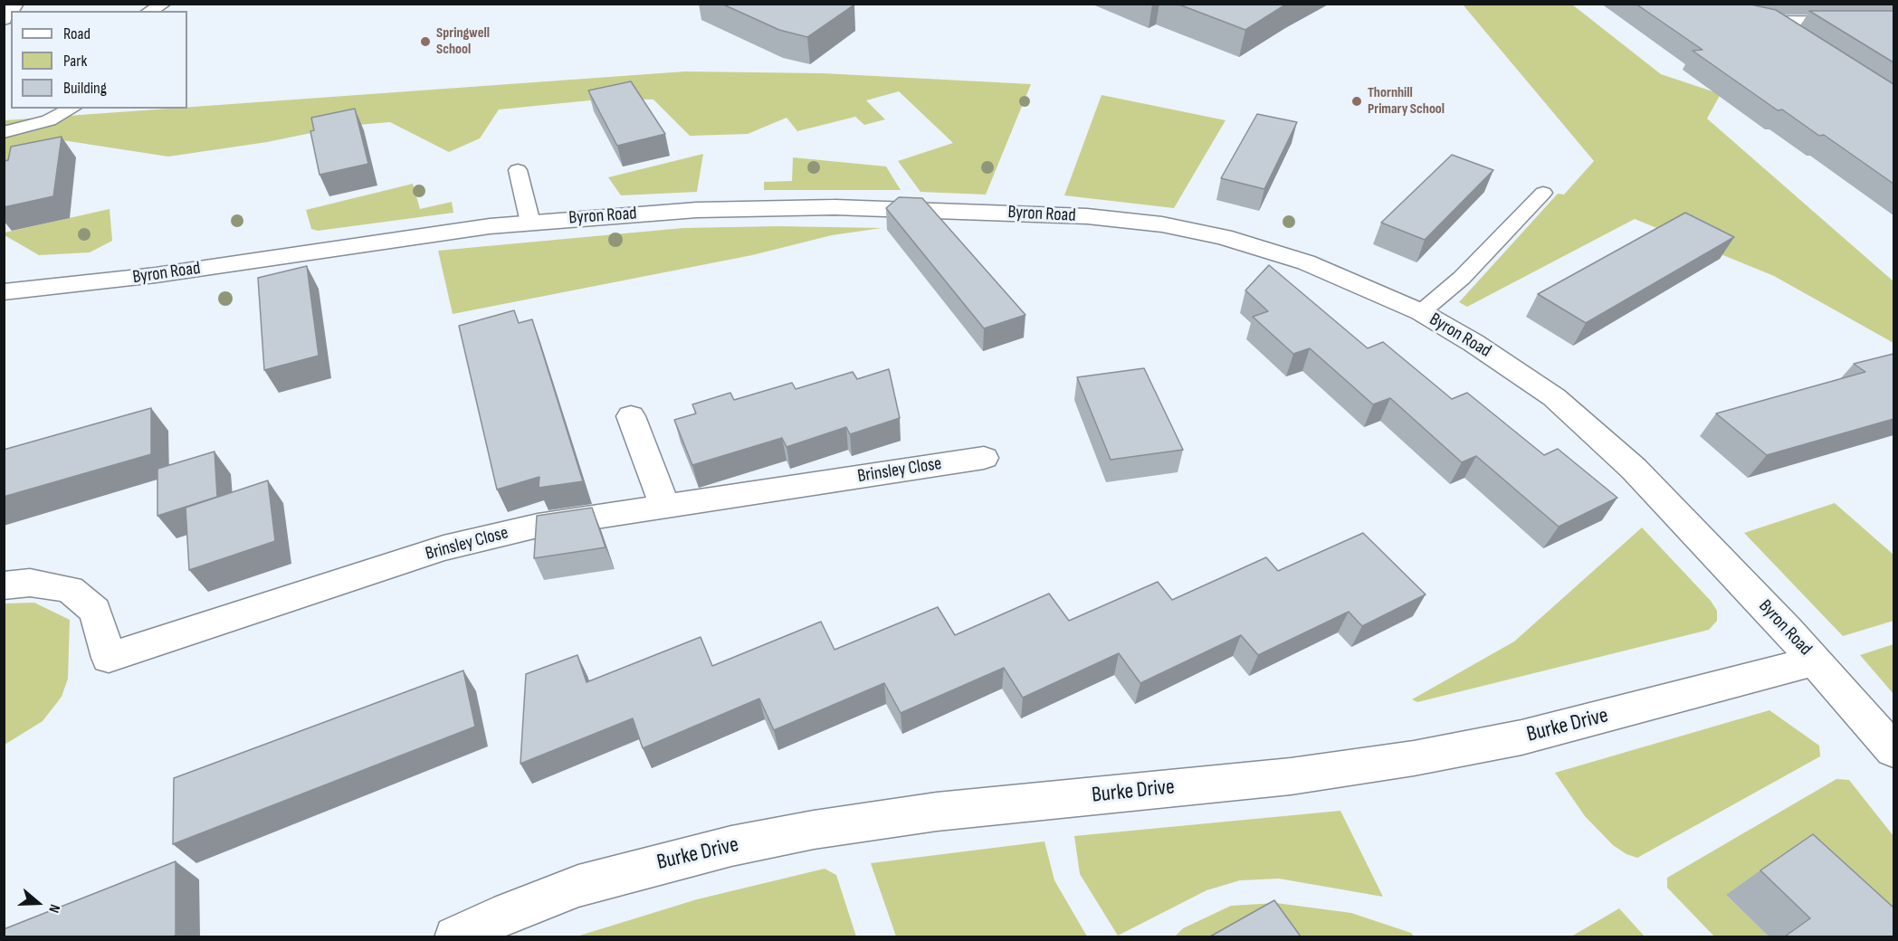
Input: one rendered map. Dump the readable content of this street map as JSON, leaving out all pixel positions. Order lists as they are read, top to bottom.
{
  "streets": {
    "street": ["Byron Road", "Brinsley Close", "Burke Drive"]
  },
  "crossings": [
    ["Byron Road", "Burke Drive"]
  ],
  "places": ["Springwell School", "Thornhill Primary School"],
  "legend": ["Road", "Park", "Building"],
  "north": "right"
}
